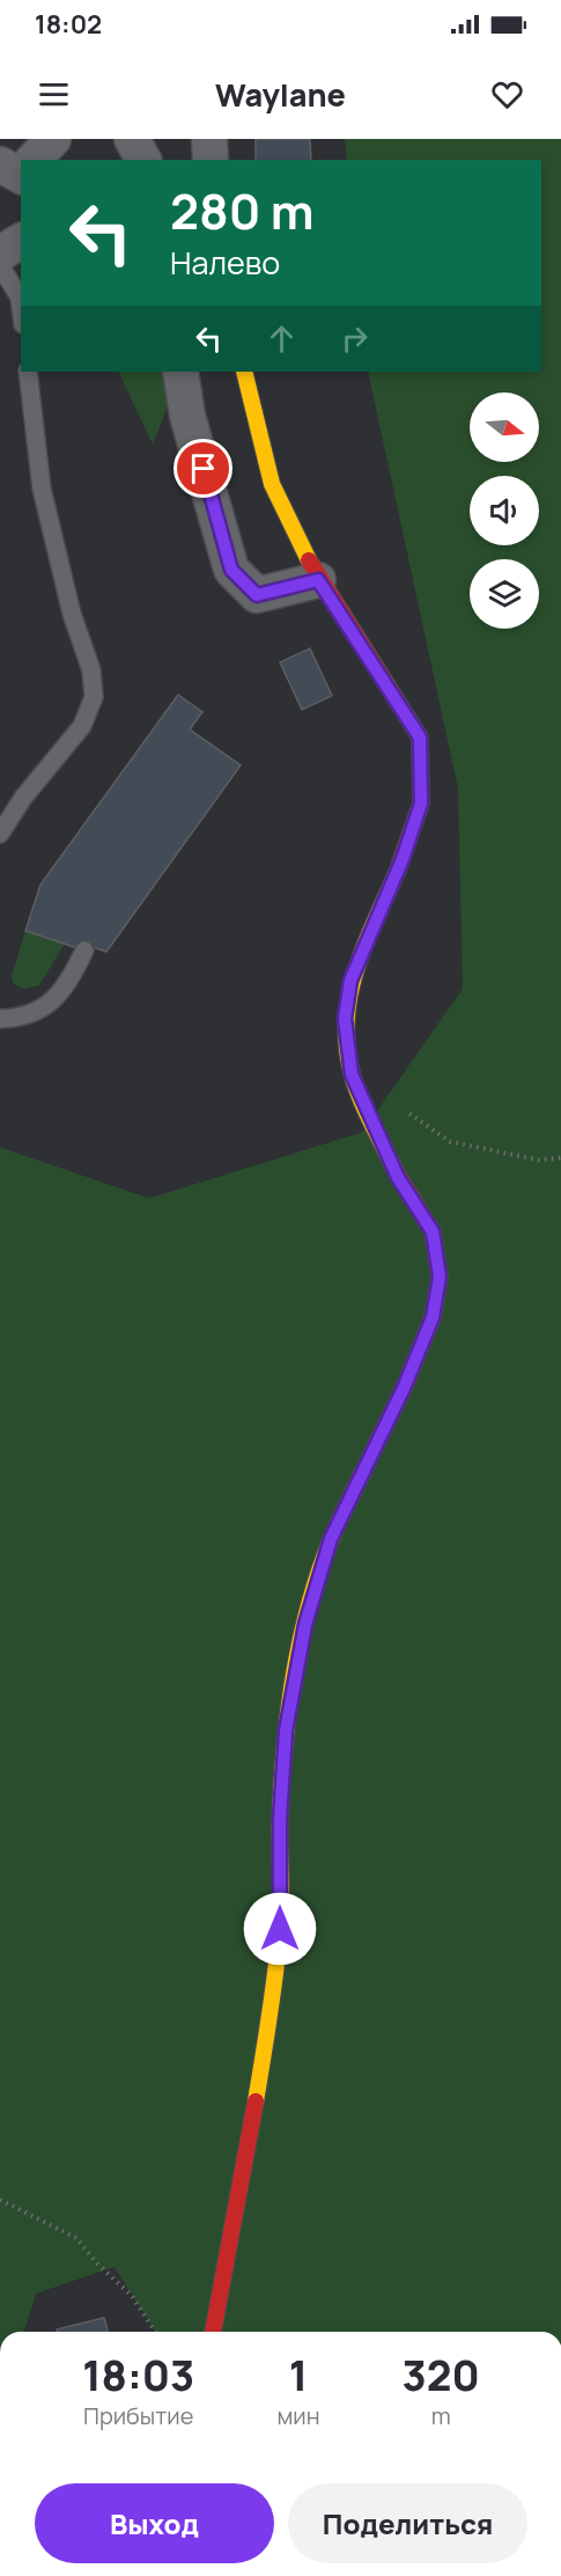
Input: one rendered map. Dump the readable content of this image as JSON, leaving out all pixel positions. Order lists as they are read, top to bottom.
{
  "north": "right",
  "page": {
    "status": "18:02",
    "header": "Waylane",
    "turn": ["280 m", "Налево"],
    "eta": [
      "18:03",
      "Прибытие",
      "1",
      "мин",
      "320",
      "m"
    ],
    "buttons": ["Выход", "Поделиться"]
  }
}
